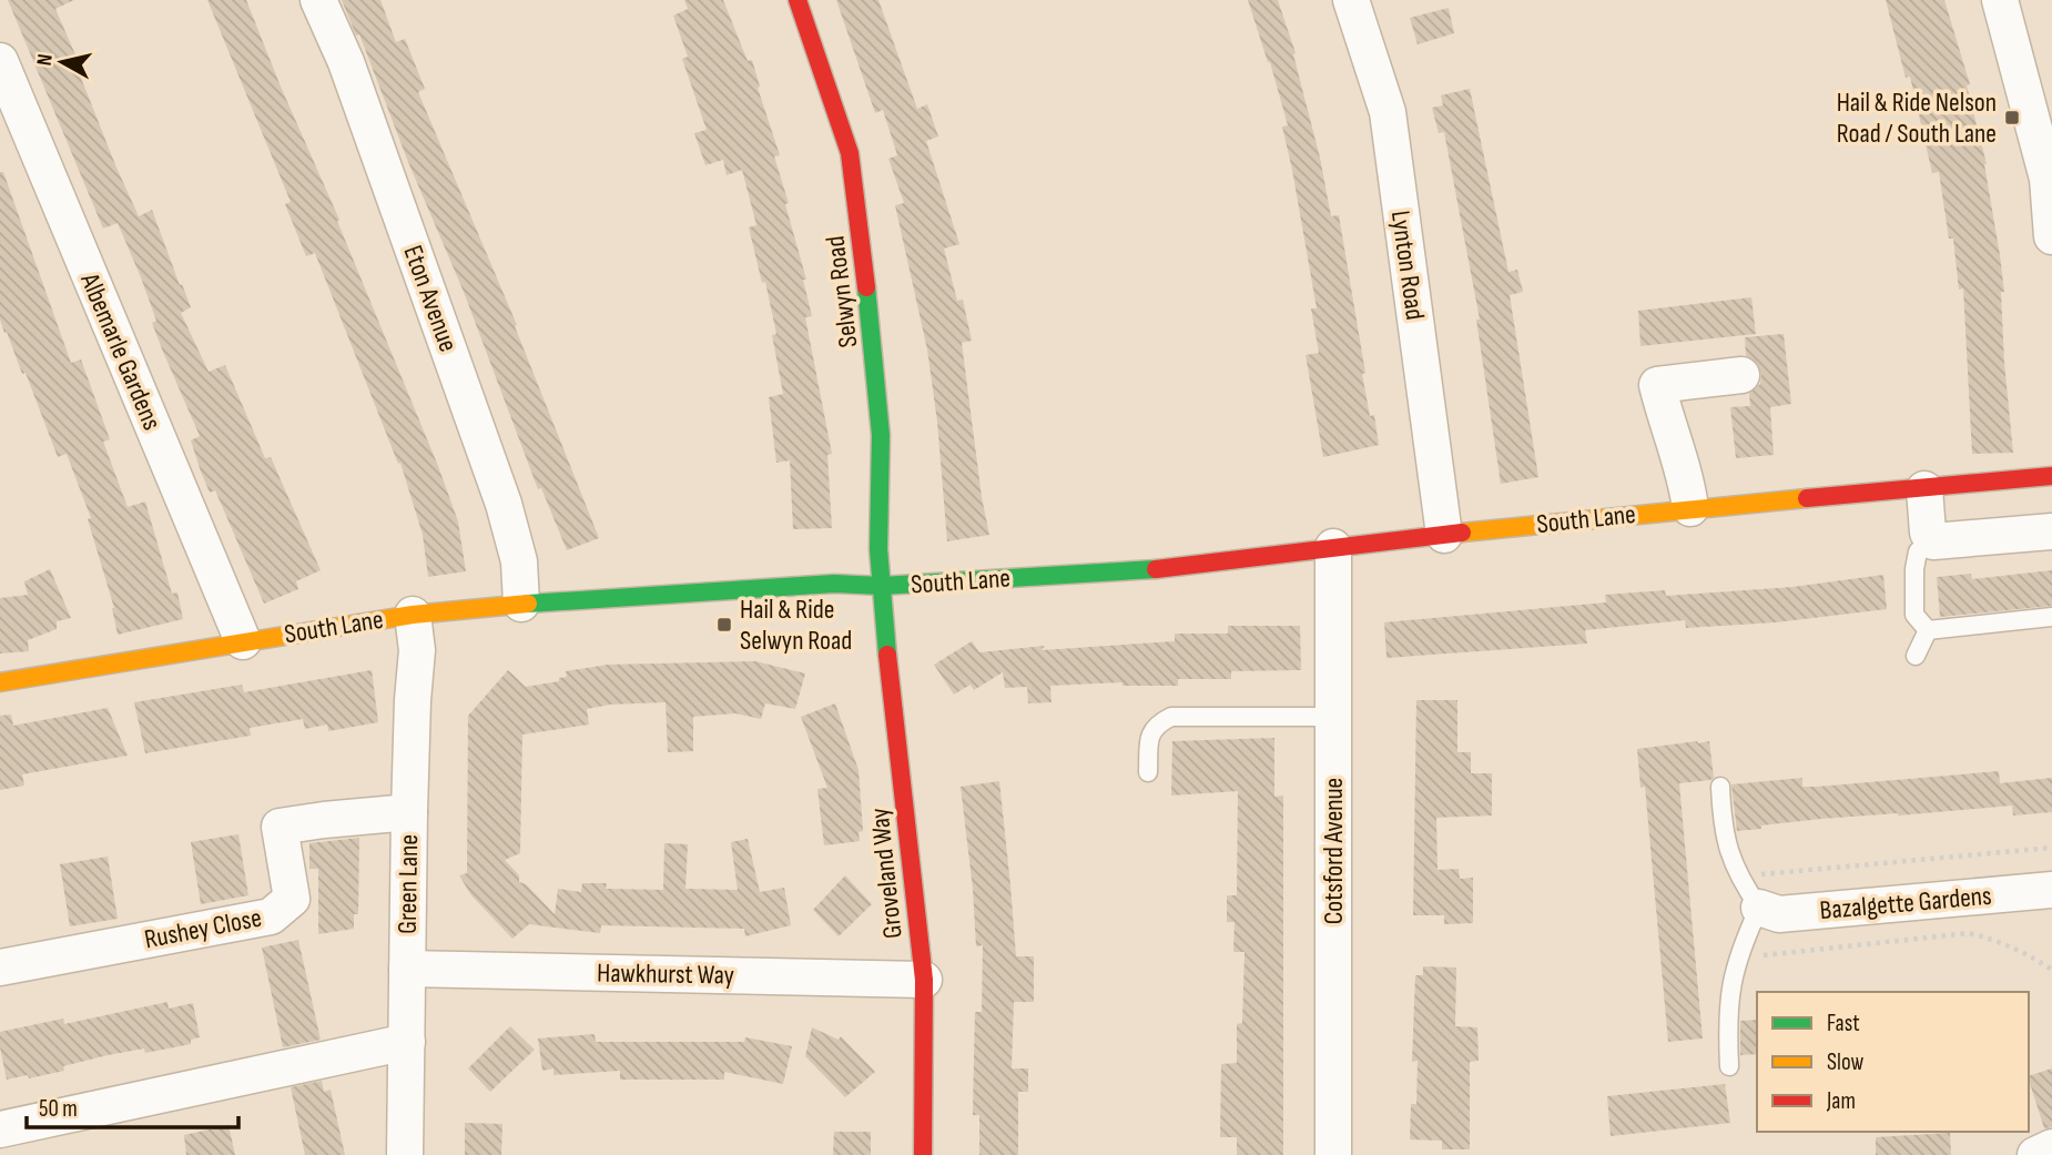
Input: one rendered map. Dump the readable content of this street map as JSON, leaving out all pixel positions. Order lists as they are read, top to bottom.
{
  "streets": {
    "street": [
      "Lynton Road",
      "Selwyn Road",
      "Eton Avenue",
      "Albemarle Gardens",
      "South Lane",
      "Cotsford Avenue",
      "Groveland Way",
      "Green Lane",
      "Bazalgette Gardens",
      "Rushey Close",
      "Hawkhurst Way"
    ]
  },
  "crossings": [
    ["Lynton Road", "South Lane"],
    ["Selwyn Road", "South Lane"],
    ["Selwyn Road", "Groveland Way"],
    ["Eton Avenue", "South Lane"],
    ["Albemarle Gardens", "South Lane"],
    ["South Lane", "Cotsford Avenue"],
    ["South Lane", "Groveland Way"],
    ["South Lane", "Green Lane"],
    ["Groveland Way", "Hawkhurst Way"],
    ["Green Lane", "Rushey Close"],
    ["Green Lane", "Hawkhurst Way"]
  ],
  "places": {
    "transit": ["Hail & Ride Nelson Road / South Lane", "Hail & Ride Selwyn Road"]
  },
  "legend": ["Fast", "Slow", "Jam"],
  "scale_bar": "50 m",
  "north": "left"
}
